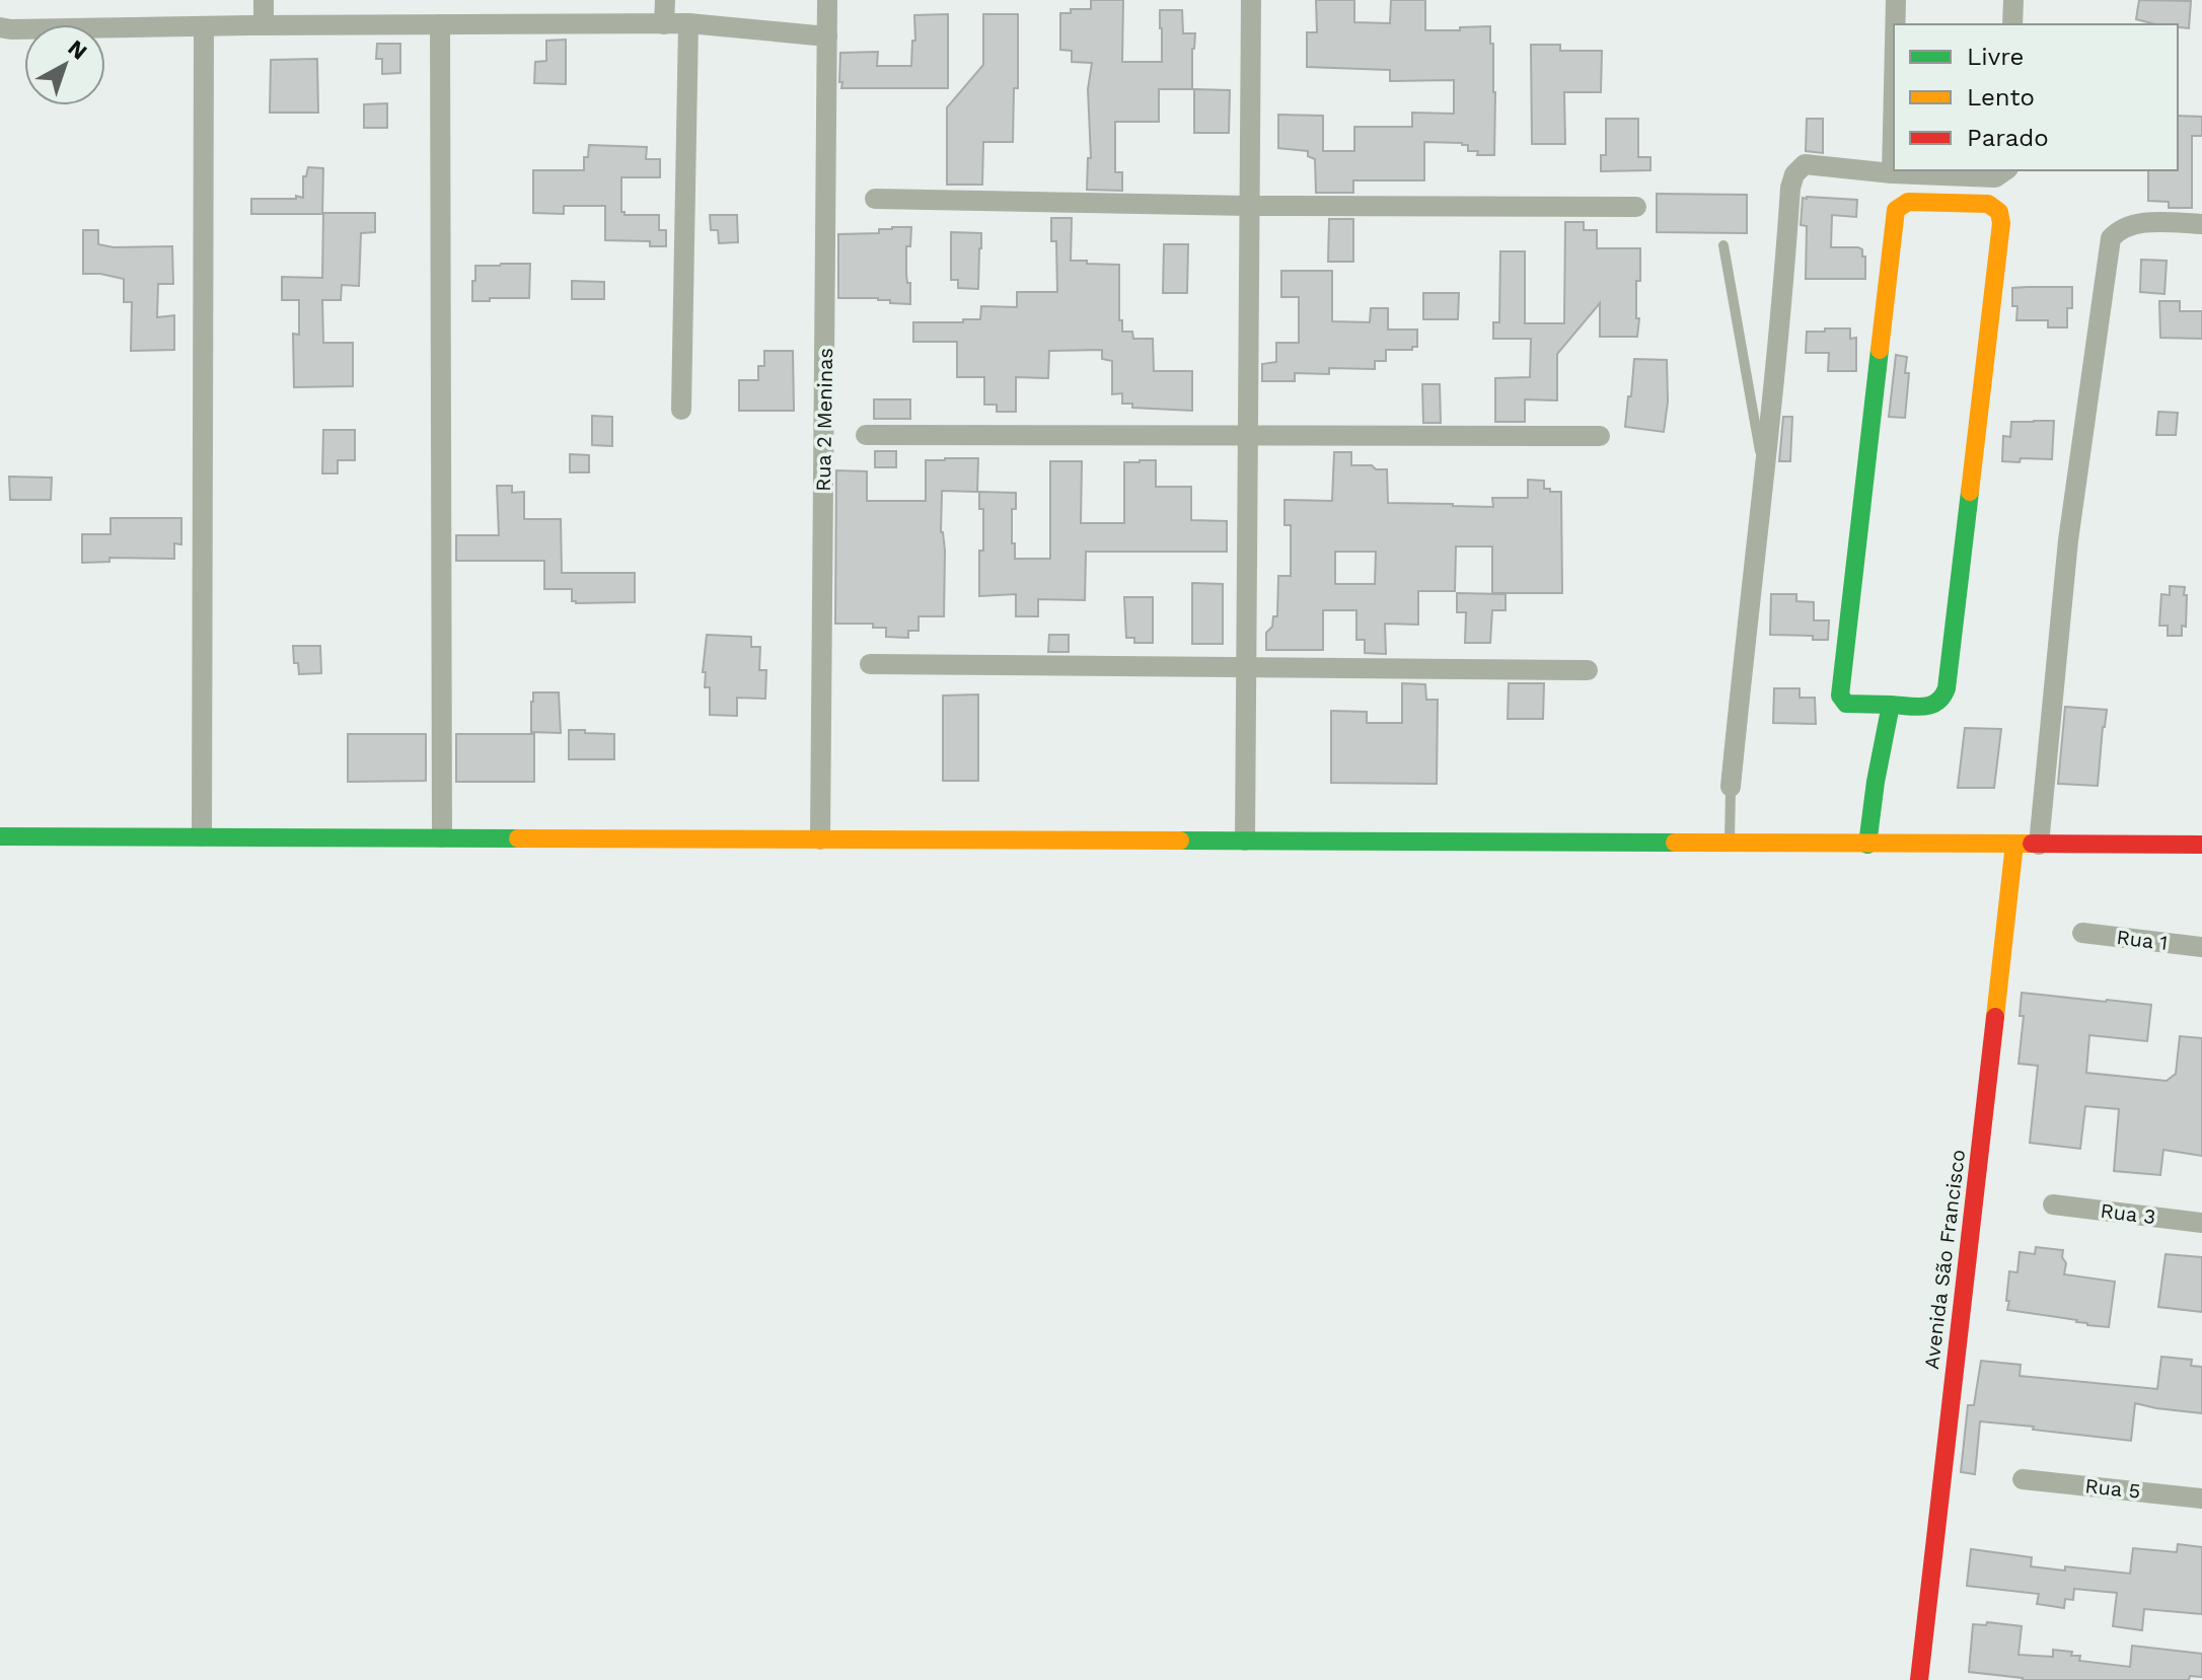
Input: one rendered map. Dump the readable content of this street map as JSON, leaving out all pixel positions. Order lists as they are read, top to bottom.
{
  "streets": {
    "main road": ["Avenida São Francisco"],
    "street": [
      "Rua 2 Meninas",
      "Rua 1",
      "Rua 3",
      "Rua 5"
    ]
  },
  "legend": ["Livre", "Lento", "Parado"],
  "north": "top right"
}
